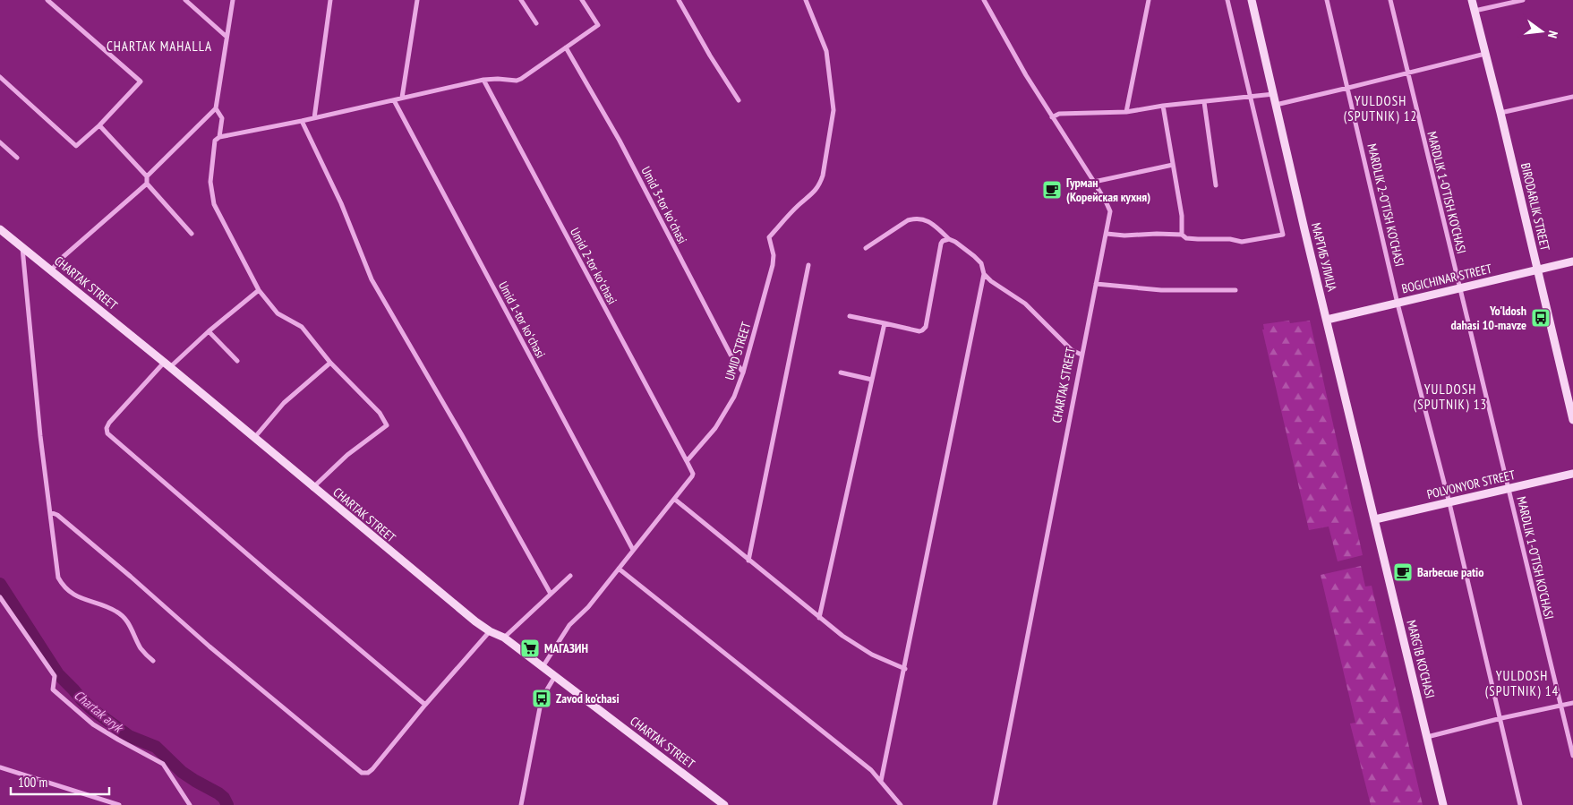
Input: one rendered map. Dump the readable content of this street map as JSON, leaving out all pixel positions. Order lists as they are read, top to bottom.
{
  "streets": {
    "street": [
      "MARDLIK 1-O'TISH KO'CHASI",
      "Umid 3-tor koʻchasi",
      "MARDLIK 2-O'TISH KO'CHASI",
      "BIRODARLIK STREET",
      "МАРГИБ УЛИЦА",
      "Umid 2-tor koʻchasi",
      "BOGICHINAR STREET",
      "CHARTAK STREET",
      "Umid 1-tor koʻchasi",
      "UMID STREET",
      "POLVONYOR STREET",
      "MARG‘IB KO‘CHASI"
    ]
  },
  "crossings": [
    ["MARDLIK 1-O'TISH KO'CHASI", "BOGICHINAR STREET"],
    ["MARDLIK 1-O'TISH KO'CHASI", "POLVONYOR STREET"],
    ["Umid 3-tor koʻchasi", "UMID STREET"],
    ["MARDLIK 2-O'TISH KO'CHASI", "BOGICHINAR STREET"],
    ["MARDLIK 2-O'TISH KO'CHASI", "POLVONYOR STREET"],
    ["BIRODARLIK STREET", "BOGICHINAR STREET"],
    ["МАРГИБ УЛИЦА", "BOGICHINAR STREET"],
    ["МАРГИБ УЛИЦА", "POLVONYOR STREET"],
    ["МАРГИБ УЛИЦА", "MARG‘IB KO‘CHASI"],
    ["Umid 2-tor koʻchasi", "UMID STREET"],
    ["POLVONYOR STREET", "MARG‘IB KO‘CHASI"]
  ],
  "districts": [
    "CHARTAK MAHALLA",
    "YULDOSH (SPUTNIK) 12",
    "YULDOSH (SPUTNIK) 13",
    "YULDOSH (SPUTNIK) 14"
  ],
  "water": ["Chartak aryk"],
  "places": {
    "cafe": ["Гурман (Корейская кухня)", "Barbecue patio"],
    "bus stop": ["Yo'ldosh dahasi 10-mavze", "Zavod ko'chasi"],
    "supermarket": ["МАГАЗИН"]
  },
  "scale_bar": "100 m",
  "north": "right"
}
